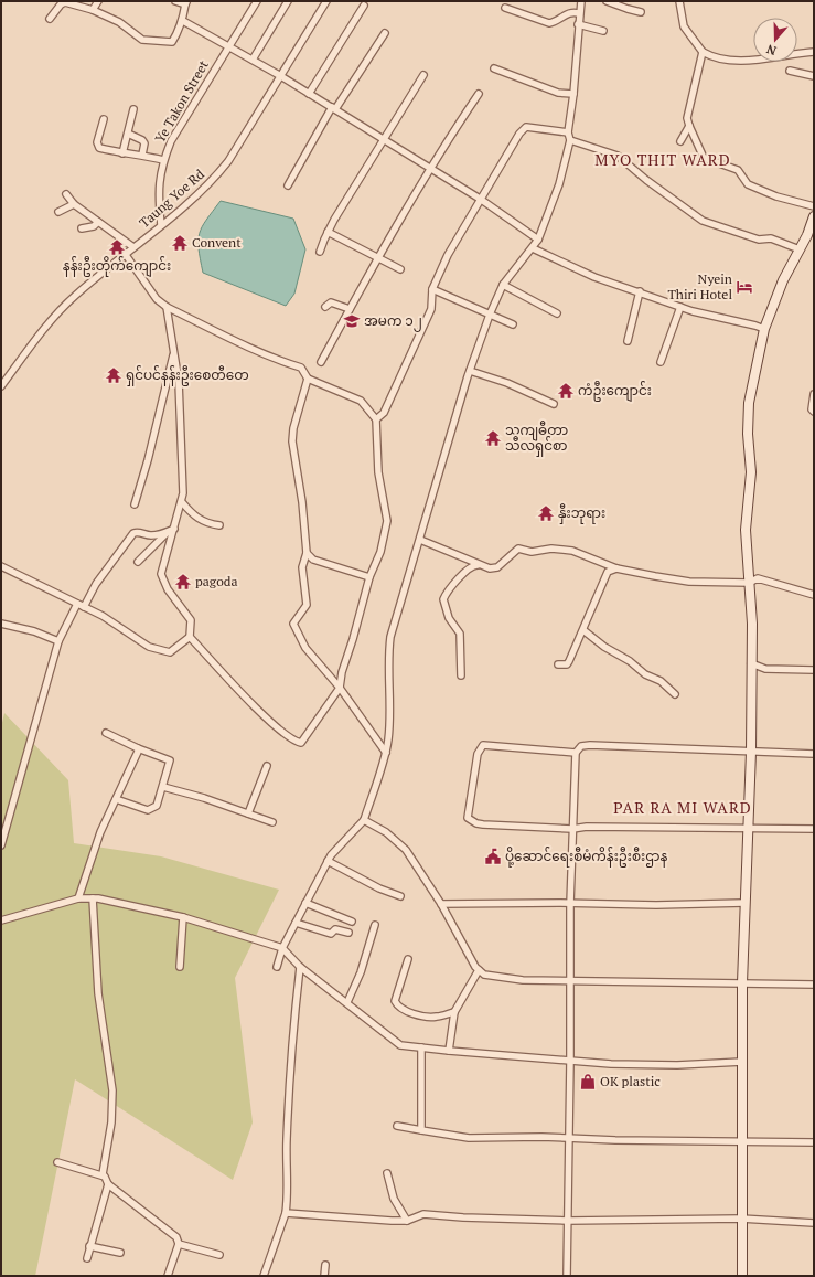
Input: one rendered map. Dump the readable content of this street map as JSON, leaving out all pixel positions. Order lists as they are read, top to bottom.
{
  "streets": {
    "street": ["Ye Takon Street", "Taung Yoe Rd"]
  },
  "crossings": [
    ["Ye Takon Street", "Taung Yoe Rd"]
  ],
  "districts": ["MYO THIT WARD", "PAR RA MI WARD"],
  "places": {
    "temple": [
      "Convent",
      "နန်းဦးတိုက်ကျောင်း",
      "ရှင်ပင်နန်းဦးစေတီတေ",
      "ကံဦးကျောင်း",
      "သကျဓီတာ သီလရှင်စာ",
      "နှီးဘုရား",
      "pagoda"
    ],
    "hotel": ["Nyein Thiri Hotel"],
    "school or university": ["အမက ၁၂"],
    "public building": ["ပို့ဆောင်ရေးစီမံကိန်းဦးစီးဌာန"],
    "shop": ["OK plastic"]
  },
  "north": "bottom"
}
